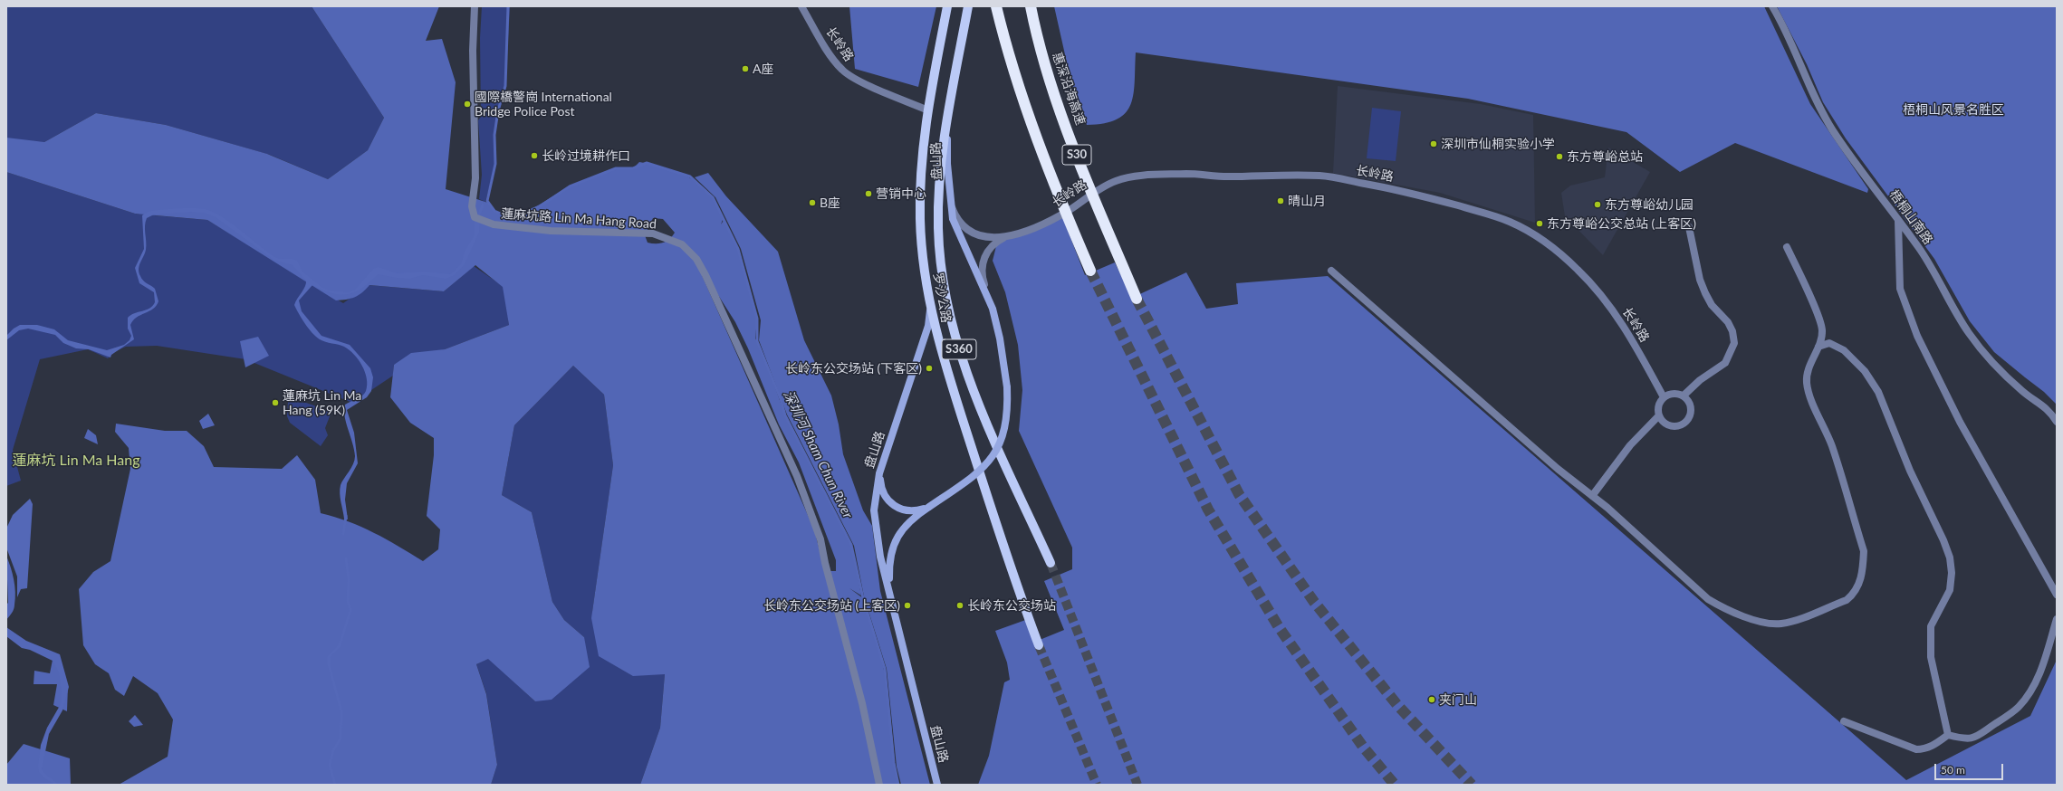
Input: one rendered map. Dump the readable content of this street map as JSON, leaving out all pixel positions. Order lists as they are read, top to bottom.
{
  "streets": {
    "highway": ["惠深沿海高速", "S30"],
    "main road": ["盘山路", "罗沙公路", "S360"],
    "street": ["长岭路", "梧桐山南路", "蓮麻坑路 Lin Ma Hang Road"]
  },
  "crossings": [
    ["长岭路", "盘山路"],
    ["长岭路", "罗沙公路"],
    ["盘山路", "罗沙公路"]
  ],
  "districts": ["蓮麻坑 Lin Ma Hang"],
  "water": ["深圳河 Sham Chun River"],
  "parks": ["梧桐山风景名胜区"],
  "places": [
    "A座",
    "國際橋警崗 International Bridge Police Post",
    "深圳市仙桐实验小学",
    "长岭过境耕作口",
    "东方尊峪总站",
    "营销中心",
    "晴山月",
    "B座",
    "东方尊峪幼儿园",
    "东方尊峪公交总站 (上客区)",
    "长岭东公交场站 (下客区)",
    "蓮麻坑 Lin Ma Hang (59K)",
    "长岭东公交场站 (上客区)",
    "长岭东公交场站",
    "夹门山"
  ],
  "scale_bar": "50 m"
}
